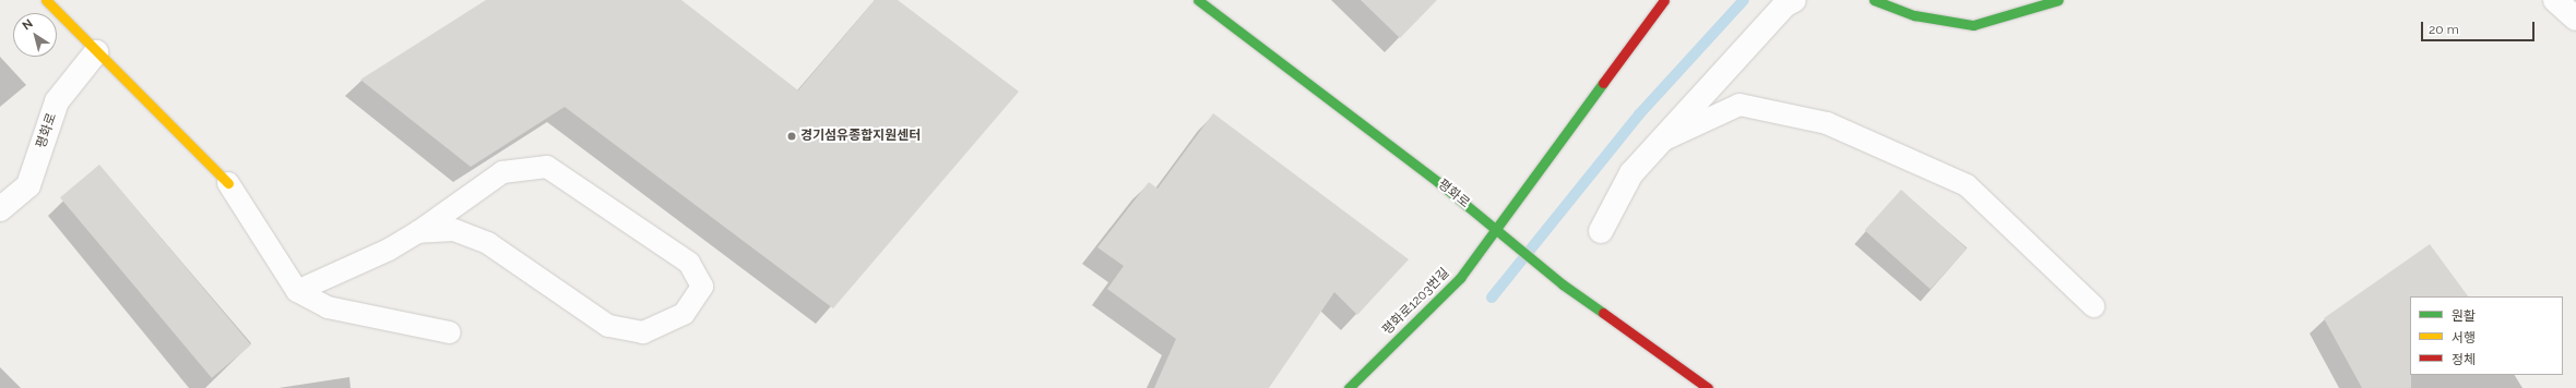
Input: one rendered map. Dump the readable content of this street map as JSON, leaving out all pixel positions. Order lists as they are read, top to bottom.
{
  "streets": {
    "street": ["평화로", "평화로1203번길"]
  },
  "crossings": [
    ["평화로", "평화로1203번길"]
  ],
  "places": ["경기섬유종합지원센터"],
  "legend": ["원활", "서행", "정체"],
  "scale_bar": "20 m",
  "north": "top left"
}
